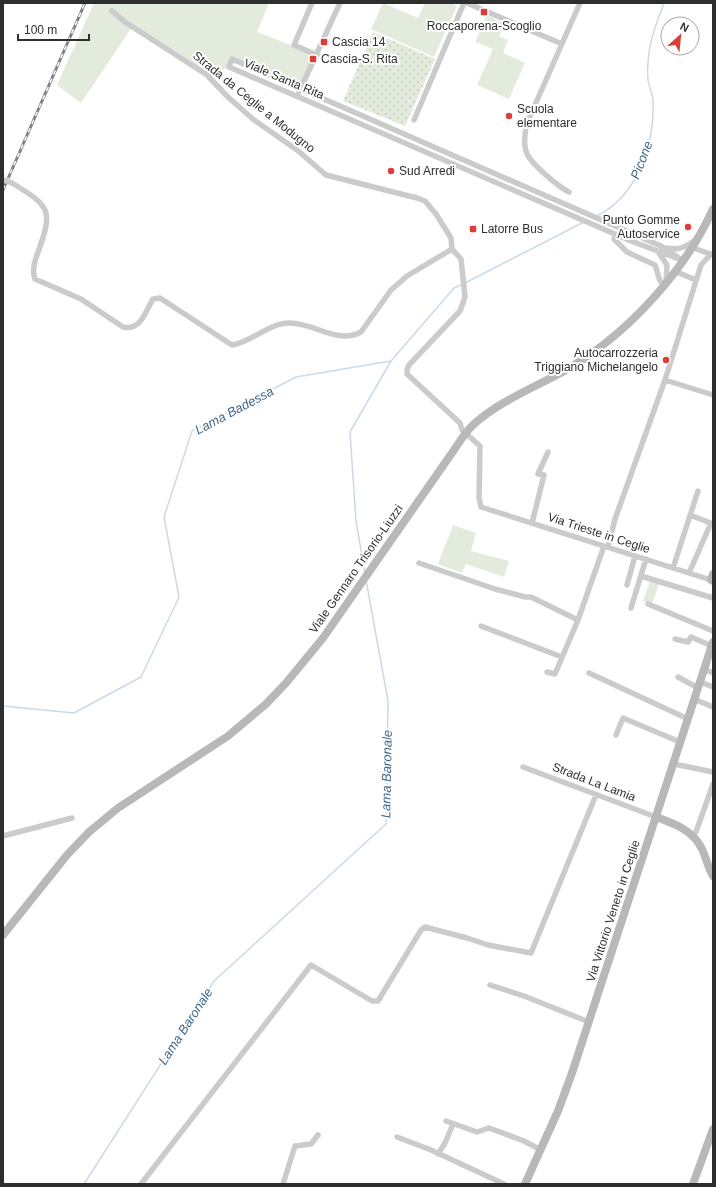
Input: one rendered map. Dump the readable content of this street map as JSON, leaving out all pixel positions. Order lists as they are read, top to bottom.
{
  "streets": {
    "main road": ["Viale Gennaro Trisorio-Liuzzi", "Via Vittorio Veneto in Ceglie"],
    "street": [
      "Viale Santa Rita",
      "Strada da Ceglie a Modugno",
      "Via Trieste in Ceglie",
      "Strada La Lamia"
    ]
  },
  "crossings": [
    ["Viale Santa Rita", "Viale Gennaro Trisorio-Liuzzi"],
    ["Strada da Ceglie a Modugno", "Via Trieste in Ceglie"],
    ["Strada da Ceglie a Modugno", "Viale Gennaro Trisorio-Liuzzi"],
    ["Strada La Lamia", "Via Vittorio Veneto in Ceglie"]
  ],
  "water": ["Picone", "Lama Badessa", "Lama Baronale"],
  "places": {
    "transit": [
      "Roccaporena-Scoglio",
      "Cascia 14",
      "Cascia-S. Rita",
      "Latorre Bus"
    ],
    "other": [
      "Scuola elementare",
      "Sud Arredi",
      "Punto Gomme Autoservice",
      "Autocarrozzeria Triggiano Michelangelo"
    ]
  },
  "scale_bar": "100 m",
  "north": "top right"
}
